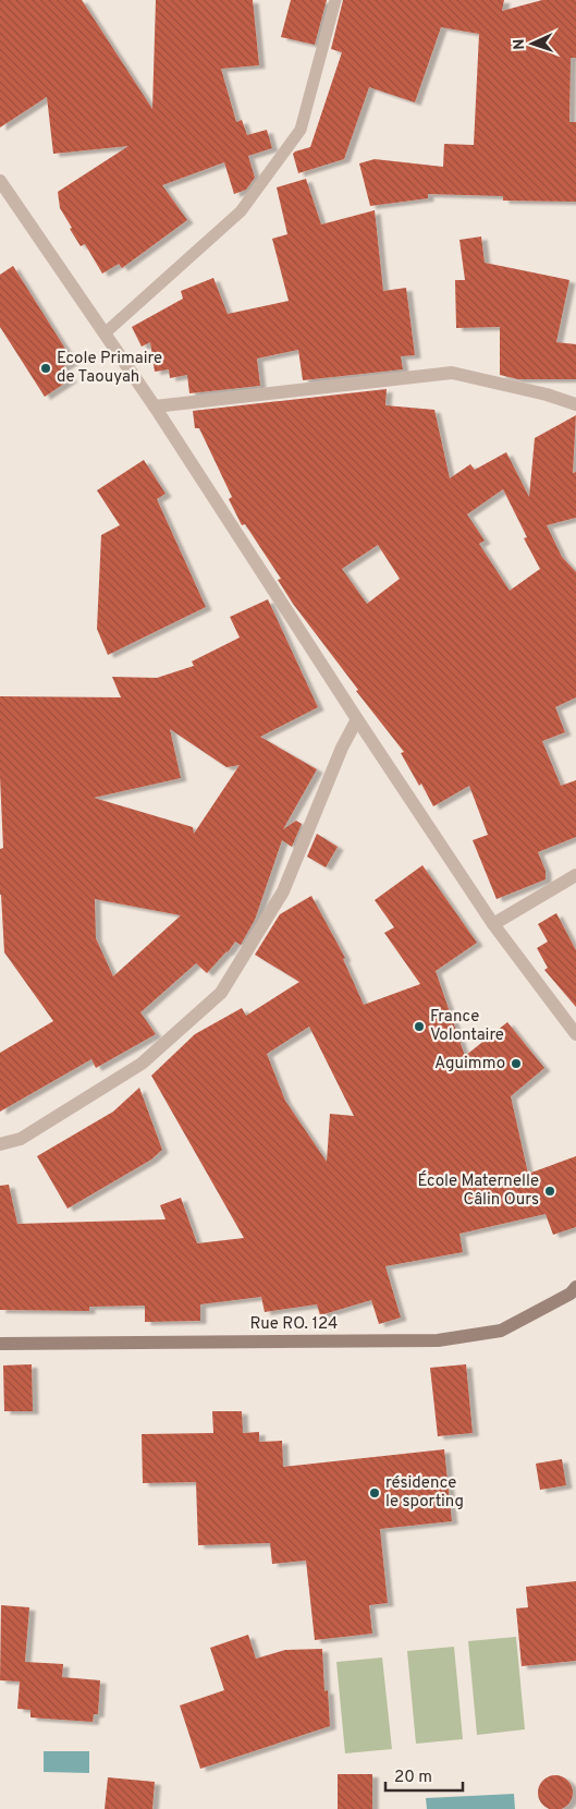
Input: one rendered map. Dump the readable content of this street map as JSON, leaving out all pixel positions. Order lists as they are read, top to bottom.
{
  "streets": {
    "street": ["Rue RO. 124"]
  },
  "places": [
    "Ecole Primaire de Taouyah",
    "France Volontaire",
    "Aguimmo",
    "École Maternelle Câlin Ours",
    "résidence le sporting"
  ],
  "scale_bar": "20 m",
  "north": "left"
}
